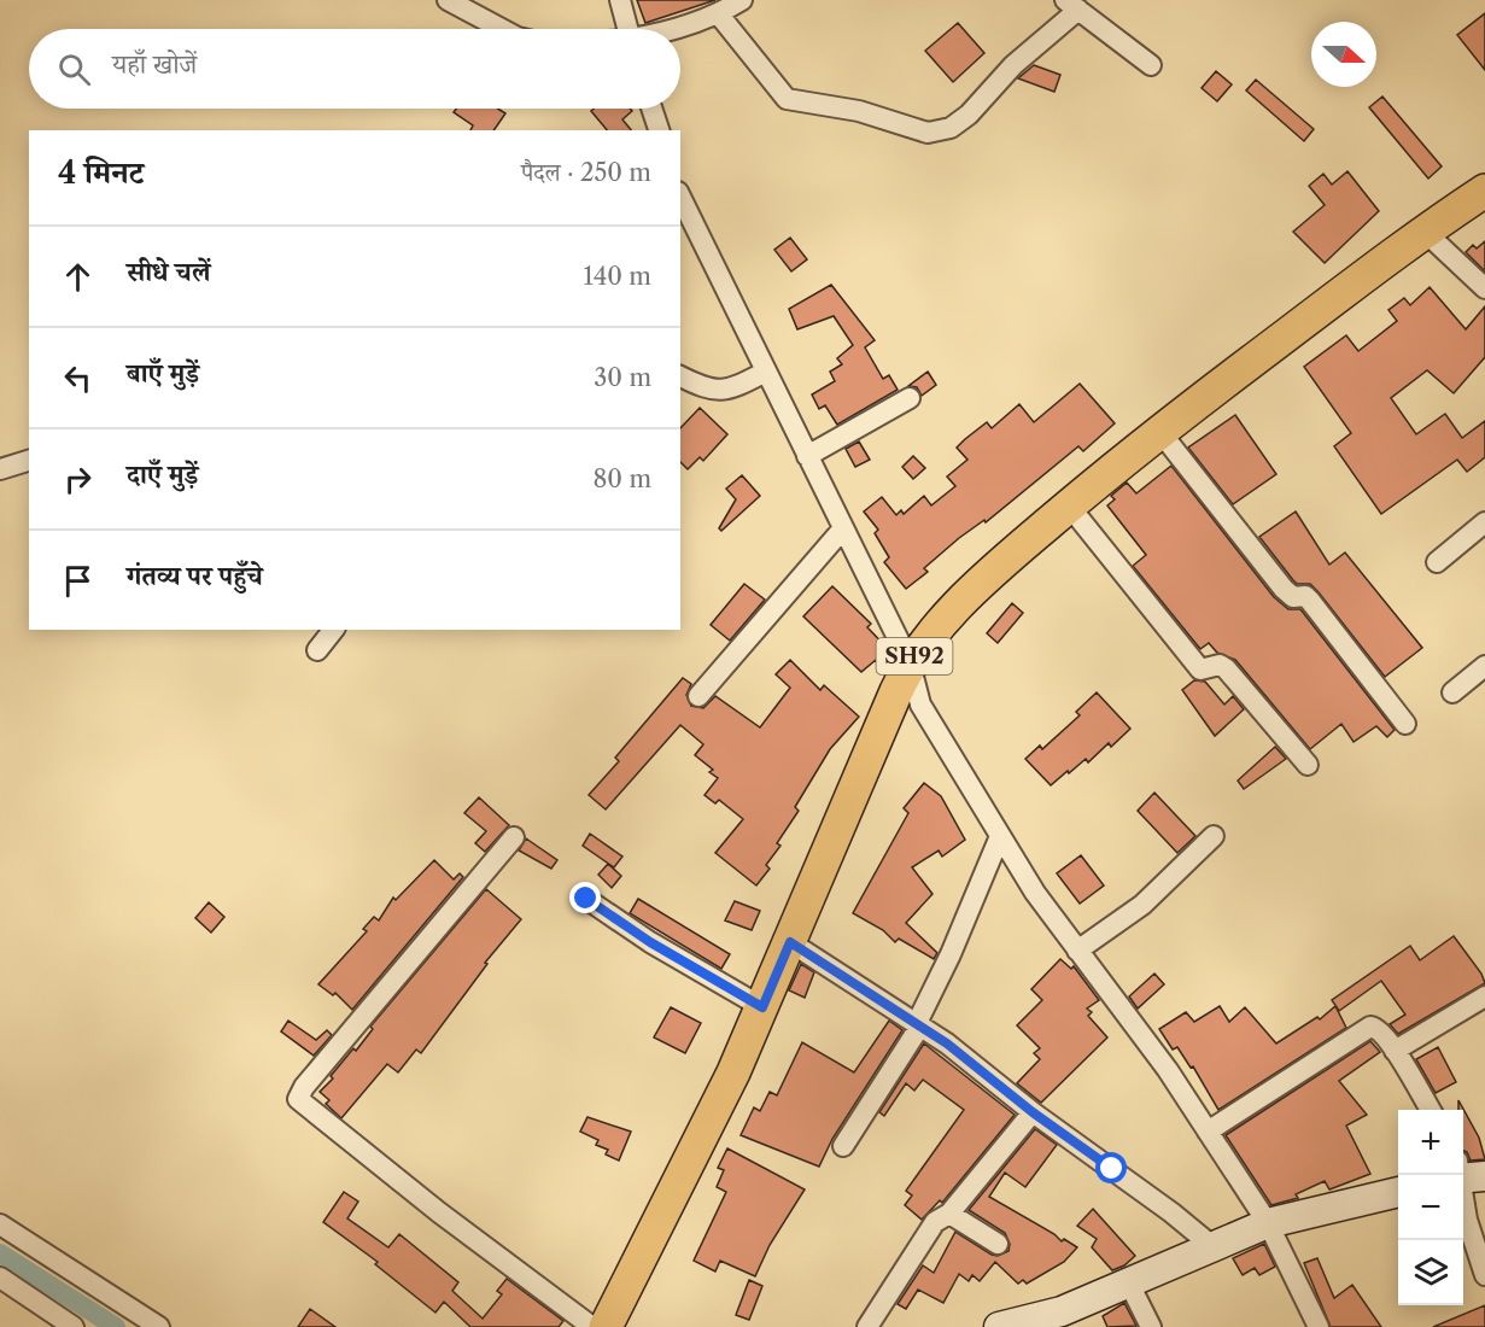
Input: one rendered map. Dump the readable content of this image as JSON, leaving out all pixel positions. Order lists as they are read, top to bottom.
{
  "streets": {
    "main road": ["SH92"]
  },
  "north": "right",
  "page": {
    "search": "यहाँ खोजें",
    "heading": ["4 मिनट", "पैदल · 250 m"],
    "list": [
      ["सीधे चलें", "140 m"],
      ["बाएँ मुड़ें", "30 m"],
      ["दाएँ मुड़ें", "80 m"],
      "गंतव्य पर पहुँचे"
    ],
    "map_buttons": ["+", "−"]
  }
}
